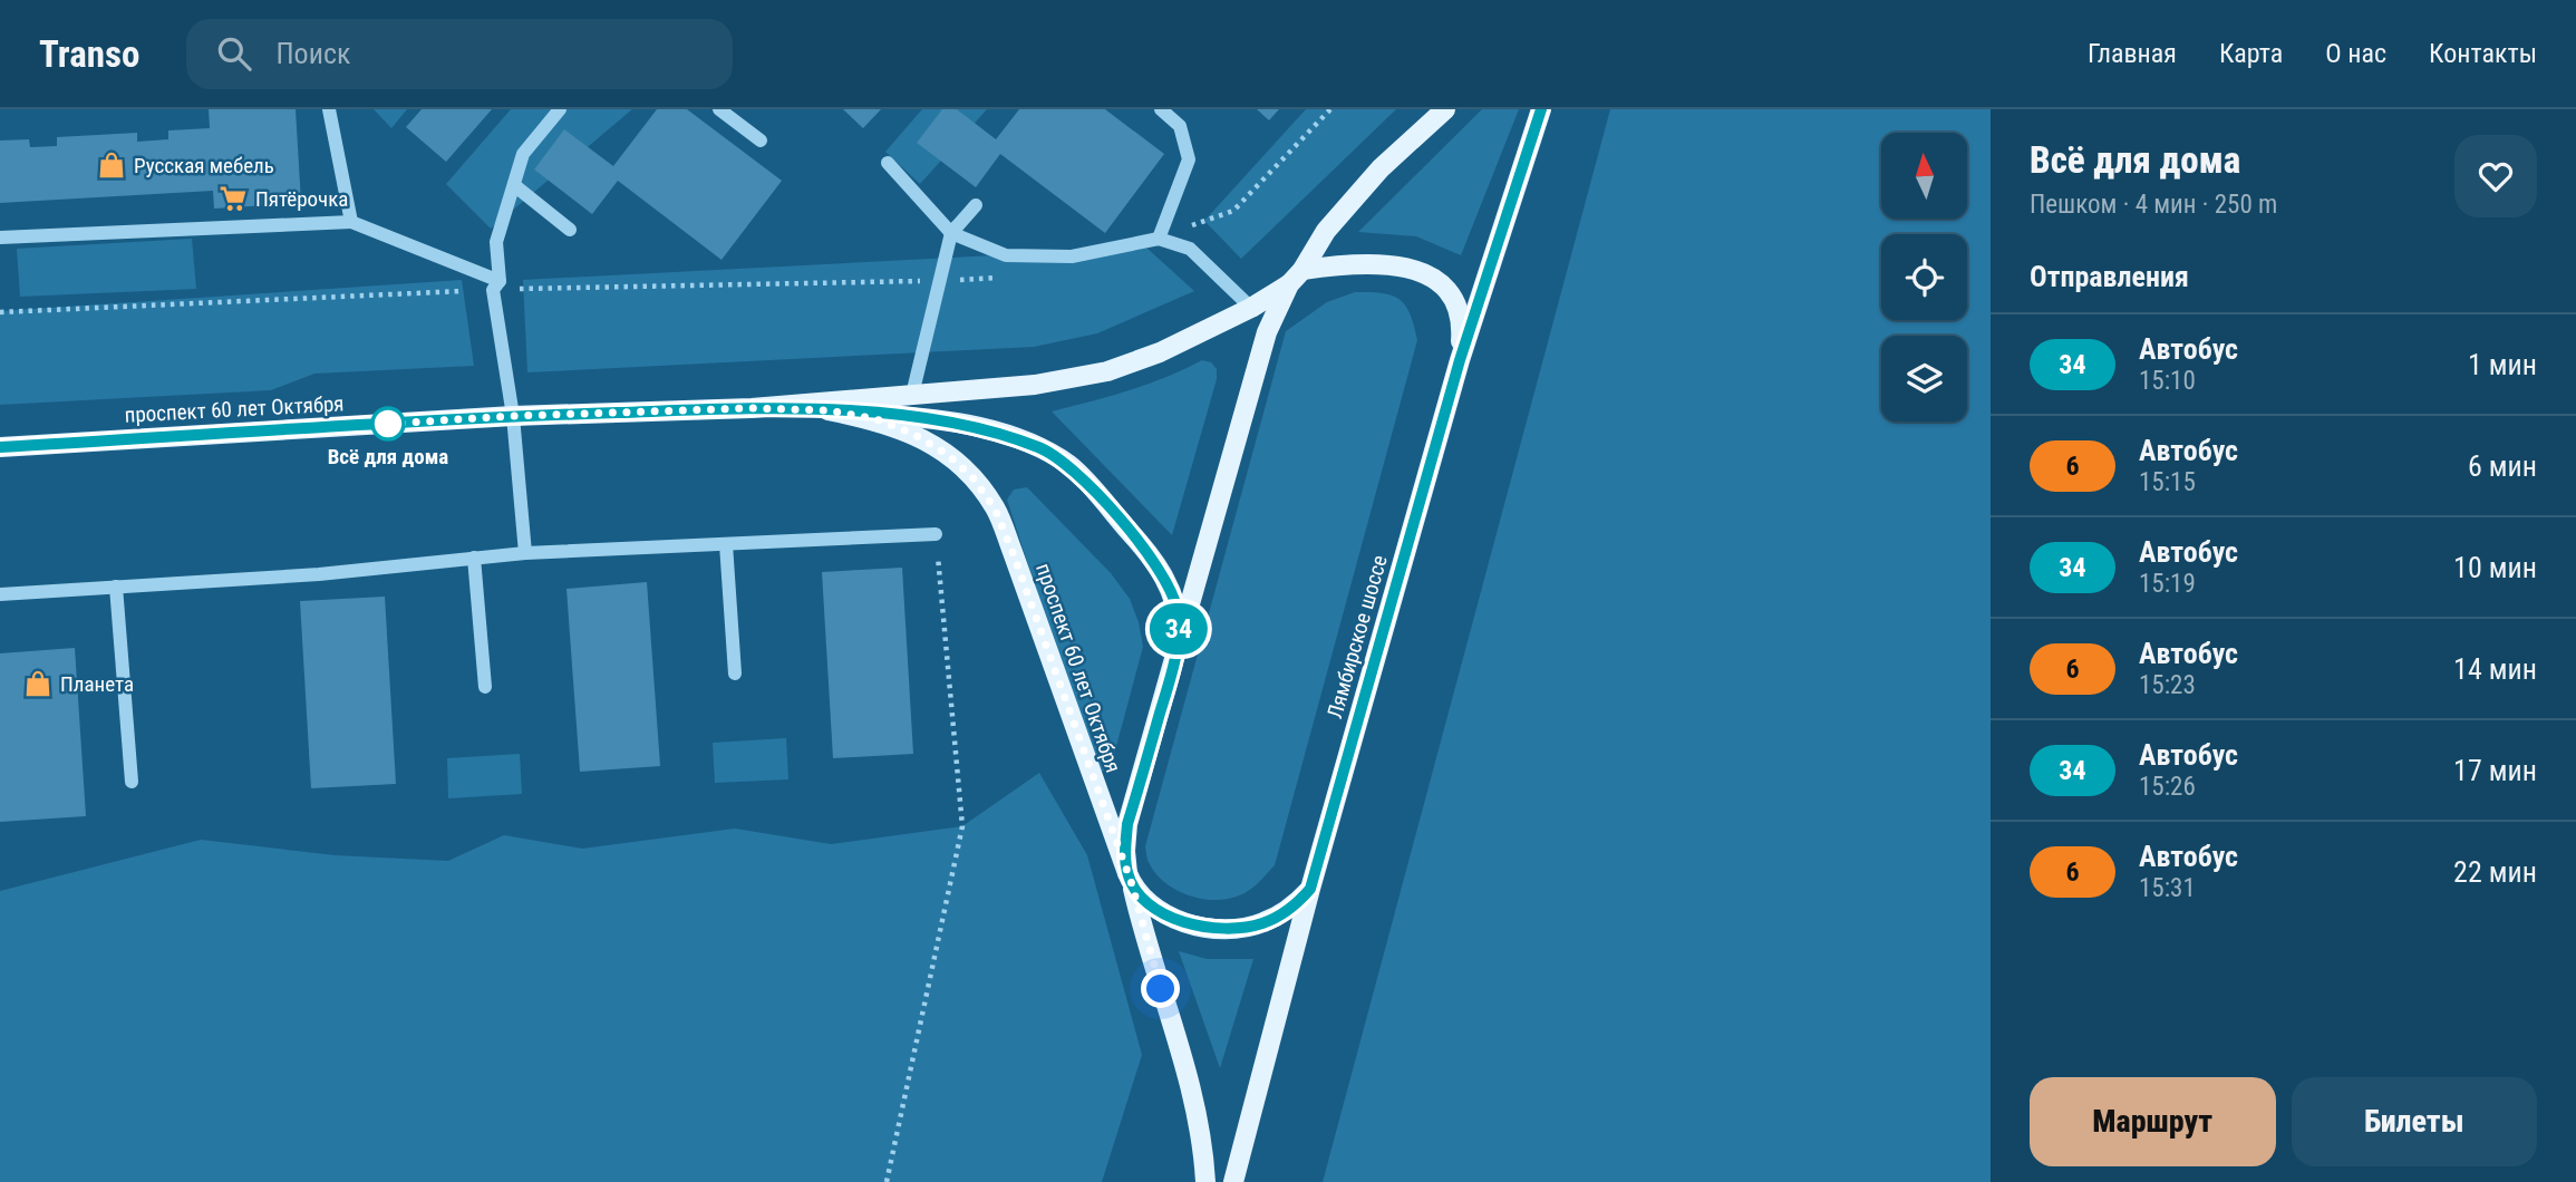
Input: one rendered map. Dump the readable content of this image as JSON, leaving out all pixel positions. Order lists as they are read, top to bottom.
{
  "streets": {
    "main road": ["проспект 60 лет Октября", "Лямбирское шоссе"]
  },
  "crossings": [
    ["проспект 60 лет Октября", "Лямбирское шоссе"]
  ],
  "places": {
    "shop": ["Русская мебель", "Планета"],
    "supermarket": ["Пятёрочка"],
    "other": ["Всё для дома"]
  },
  "lines": ["bus line 34"],
  "north": "top",
  "page": {
    "header": "Transo",
    "search": "Поиск",
    "nav": [
      "Главная",
      "Карта",
      "О нас",
      "Контакты"
    ],
    "on_map": "34",
    "heading": [
      ["Всё для дома", "Пешком · 4 мин · 250 m"],
      "Отправления"
    ],
    "list": [
      {
        "mark": "34",
        "name": "Автобус",
        "note": "15:10",
        "value": "1 мин"
      },
      {
        "mark": "6",
        "name": "Автобус",
        "note": "15:15",
        "value": "6 мин"
      },
      {
        "mark": "34",
        "name": "Автобус",
        "note": "15:19",
        "value": "10 мин"
      },
      {
        "mark": "6",
        "name": "Автобус",
        "note": "15:23",
        "value": "14 мин"
      },
      {
        "mark": "34",
        "name": "Автобус",
        "note": "15:26",
        "value": "17 мин"
      },
      {
        "mark": "6",
        "name": "Автобус",
        "note": "15:31",
        "value": "22 мин"
      }
    ],
    "buttons": ["Маршрут", "Билеты"]
  }
}
